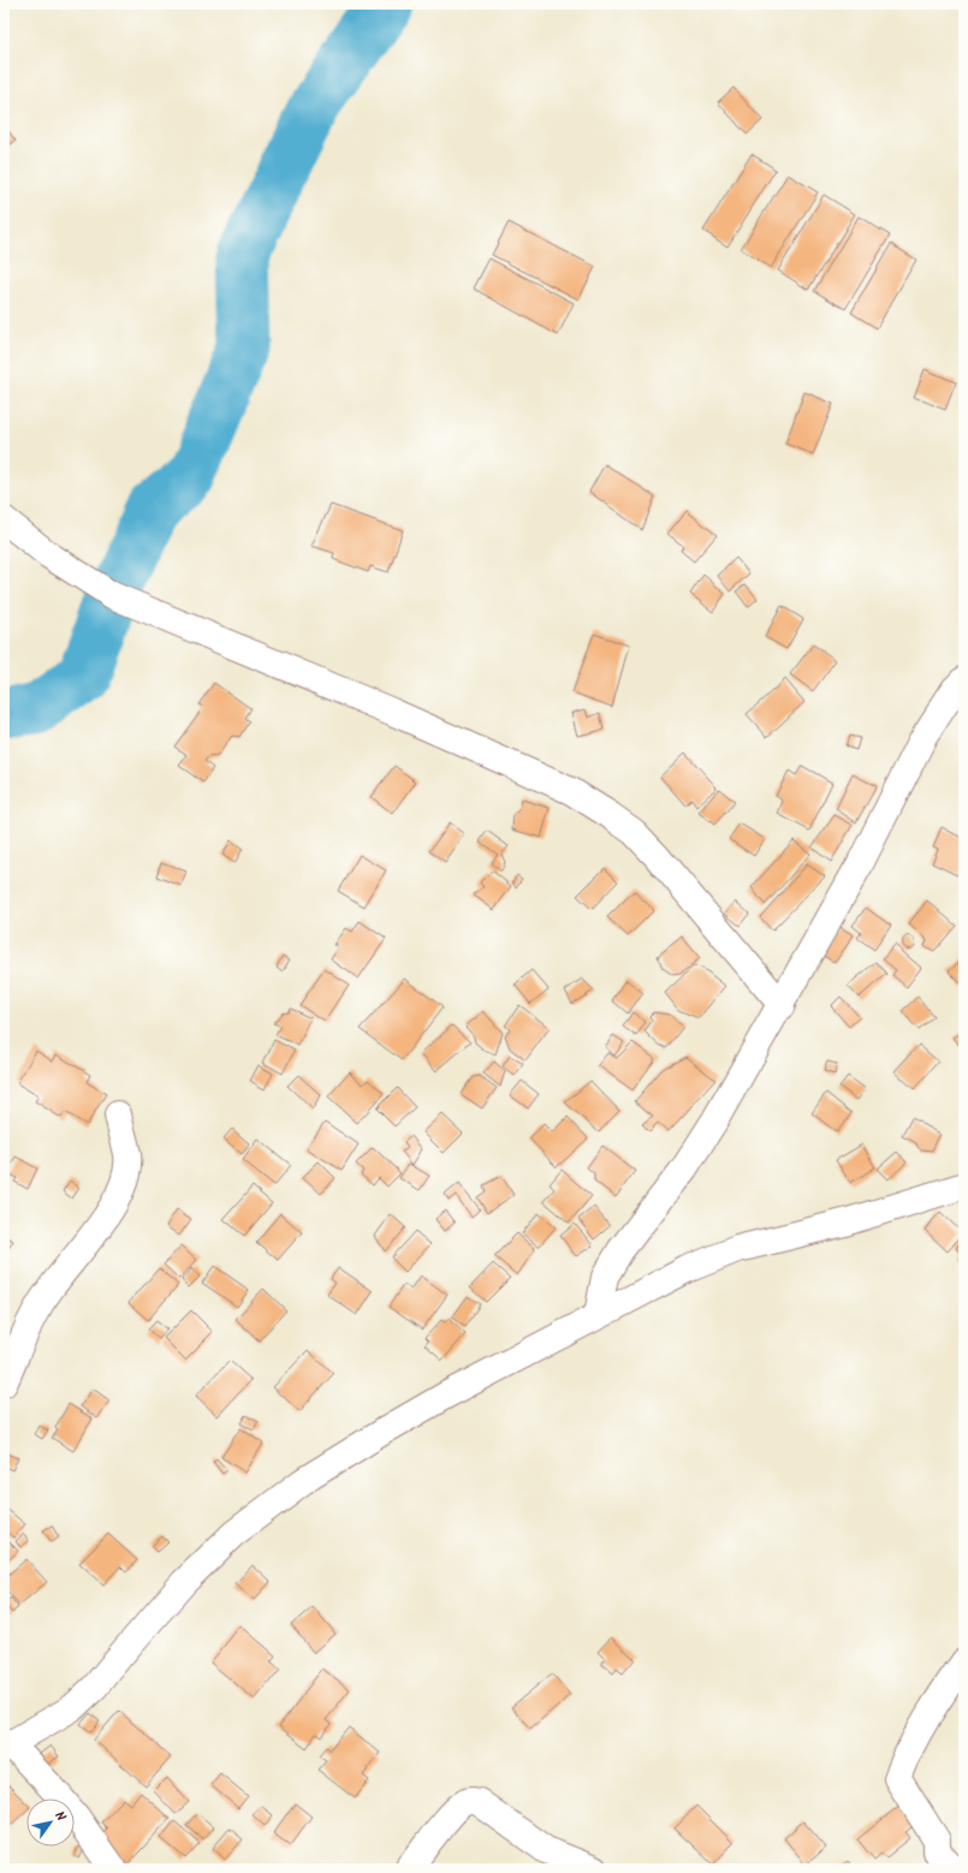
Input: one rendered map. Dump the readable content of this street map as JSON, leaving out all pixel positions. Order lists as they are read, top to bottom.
{
  "north": "top right"
}
